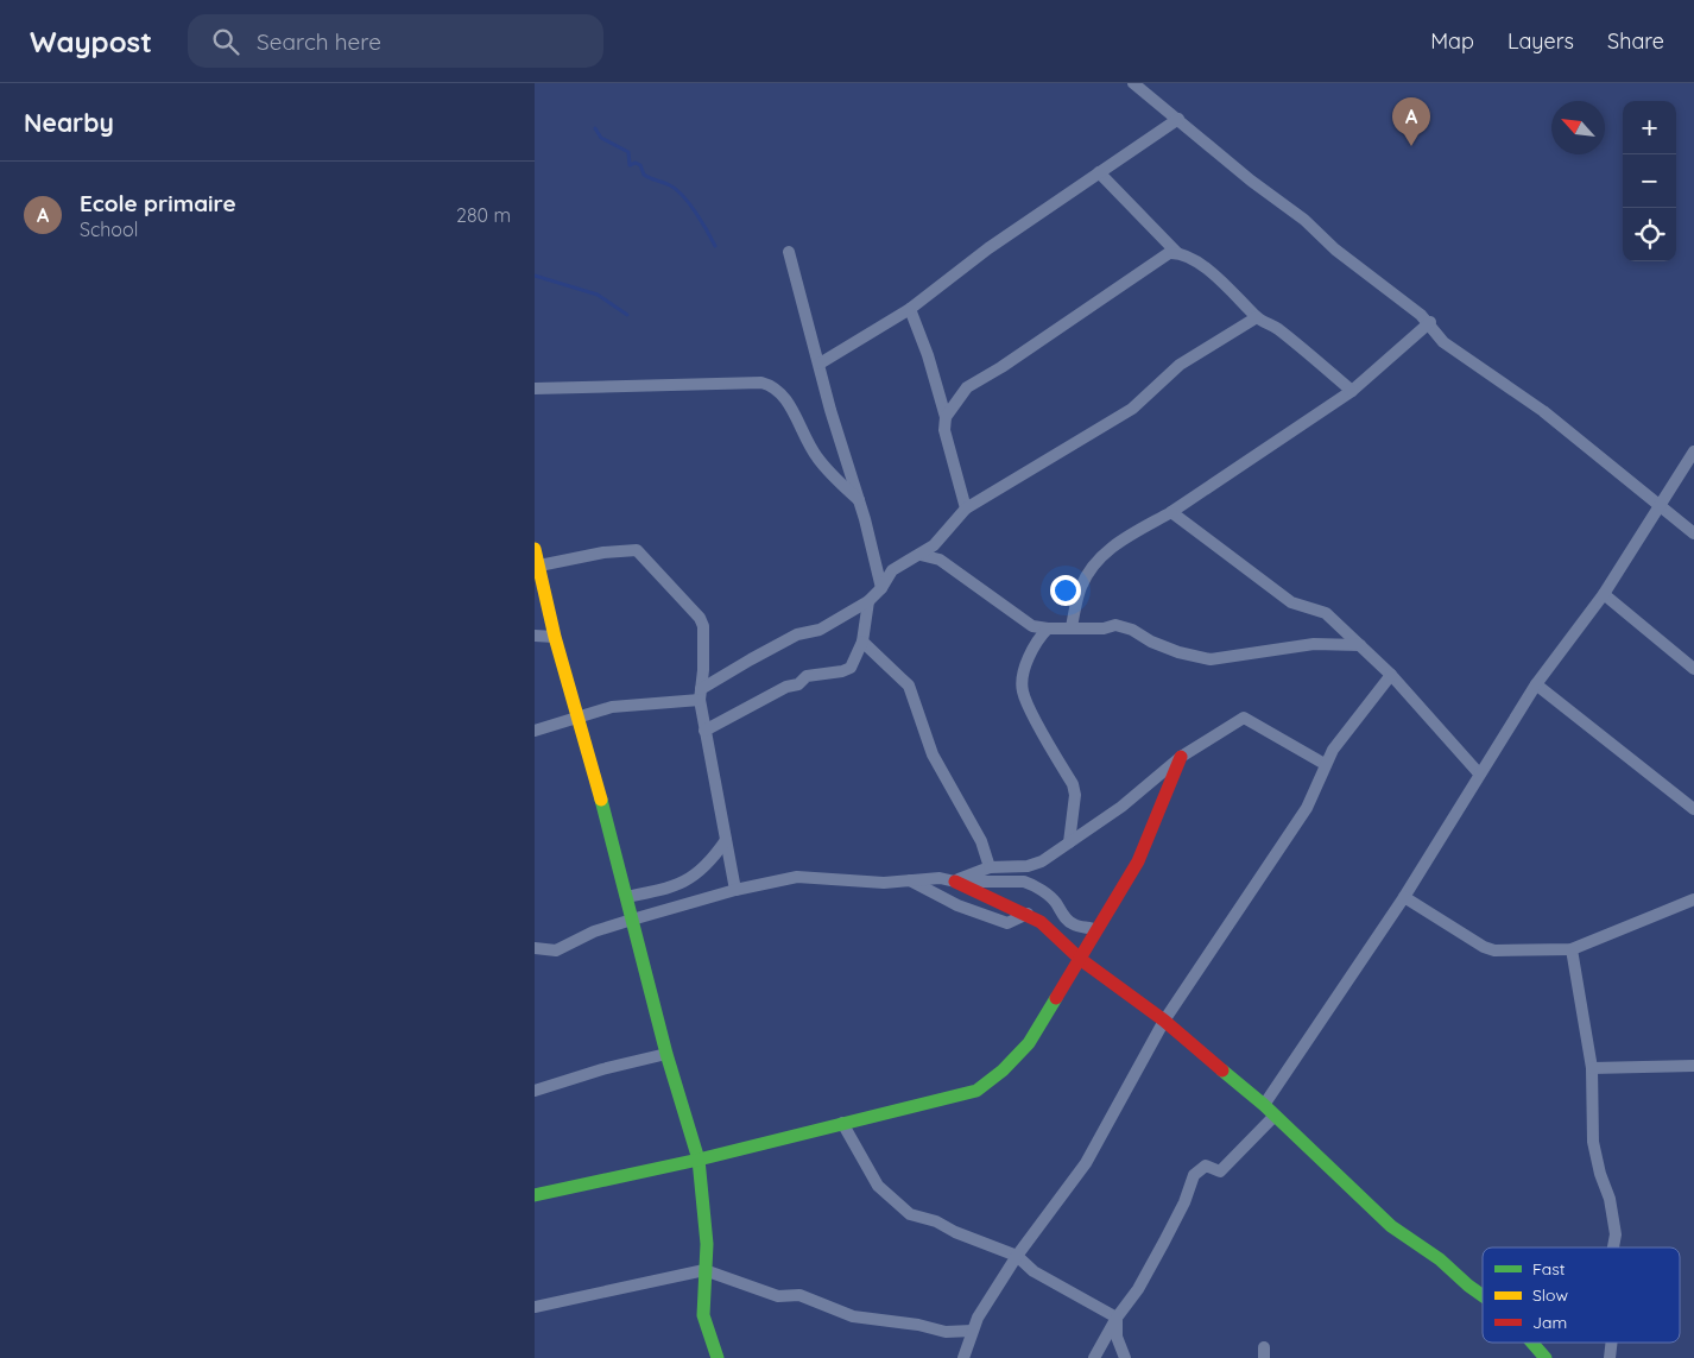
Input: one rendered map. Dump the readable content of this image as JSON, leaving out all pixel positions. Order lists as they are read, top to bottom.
{
  "legend": ["Fast", "Slow", "Jam"],
  "north": "top left",
  "page": {
    "header": "Waypost",
    "search": "Search here",
    "nav": ["Map", "Layers", "Share"],
    "heading": "Nearby",
    "pins": "A",
    "map_buttons": ["+", "−"],
    "list": [
      {
        "mark": "A",
        "name": "Ecole primaire",
        "note": "School",
        "value": "280 m"
      }
    ]
  }
}
